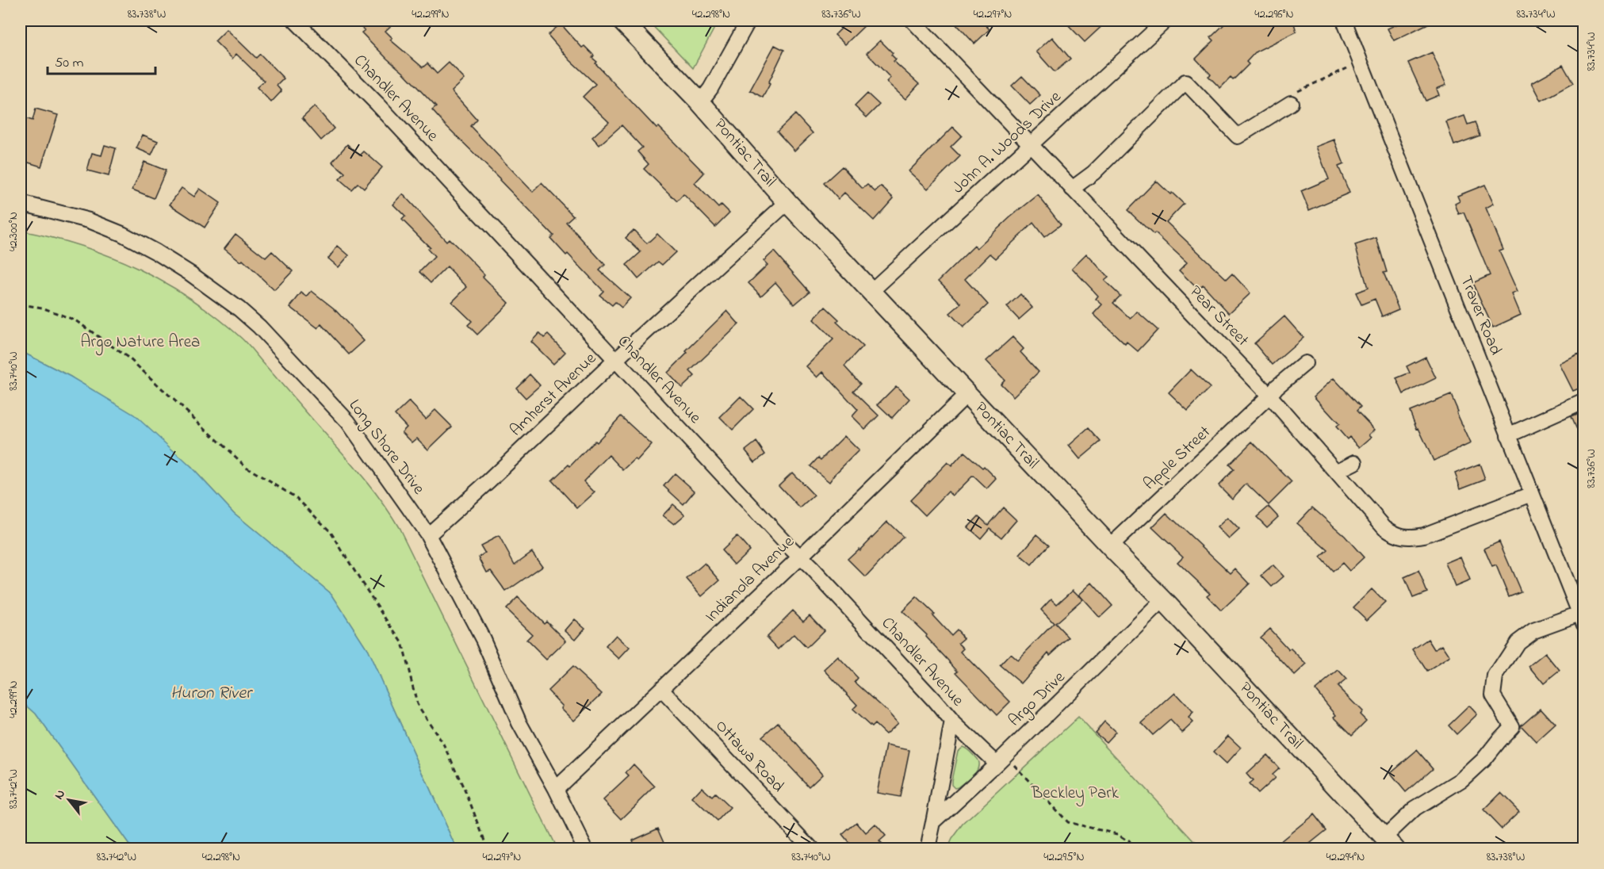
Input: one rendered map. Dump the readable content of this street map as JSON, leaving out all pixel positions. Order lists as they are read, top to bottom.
{
  "streets": {
    "main road": ["Pontiac Trail"],
    "street": [
      "Chandler Avenue",
      "John A. Woods Drive",
      "Traver Road",
      "Pear Street",
      "Amherst Avenue",
      "Long Shore Drive",
      "Apple Street",
      "Indianola Avenue",
      "Argo Drive",
      "Ottawa Road"
    ]
  },
  "crossings": [
    ["Chandler Avenue", "Amherst Avenue"],
    ["Chandler Avenue", "Indianola Avenue"],
    ["Chandler Avenue", "Argo Drive"],
    ["John A. Woods Drive", "Pontiac Trail"],
    ["John A. Woods Drive", "Pear Street"],
    ["Pontiac Trail", "Amherst Avenue"],
    ["Pontiac Trail", "Apple Street"],
    ["Pontiac Trail", "Indianola Avenue"],
    ["Pontiac Trail", "Argo Drive"],
    ["Traver Road", "Pear Street"],
    ["Pear Street", "Apple Street"],
    ["Amherst Avenue", "Long Shore Drive"],
    ["Long Shore Drive", "Indianola Avenue"],
    ["Indianola Avenue", "Ottawa Road"]
  ],
  "water": ["Huron River"],
  "parks": ["Argo Nature Area", "Beckley Park"],
  "scale_bar": "50 m",
  "north": "top left",
  "coordinates": [
    "83.738°W",
    "42.299°N",
    "42.298°N",
    "83.736°W",
    "42.297°N",
    "42.296°N",
    "83.734°W",
    "42.300°N",
    "83.740°W",
    "83.742°W",
    "42.295°N",
    "42.294°N"
  ]
}
